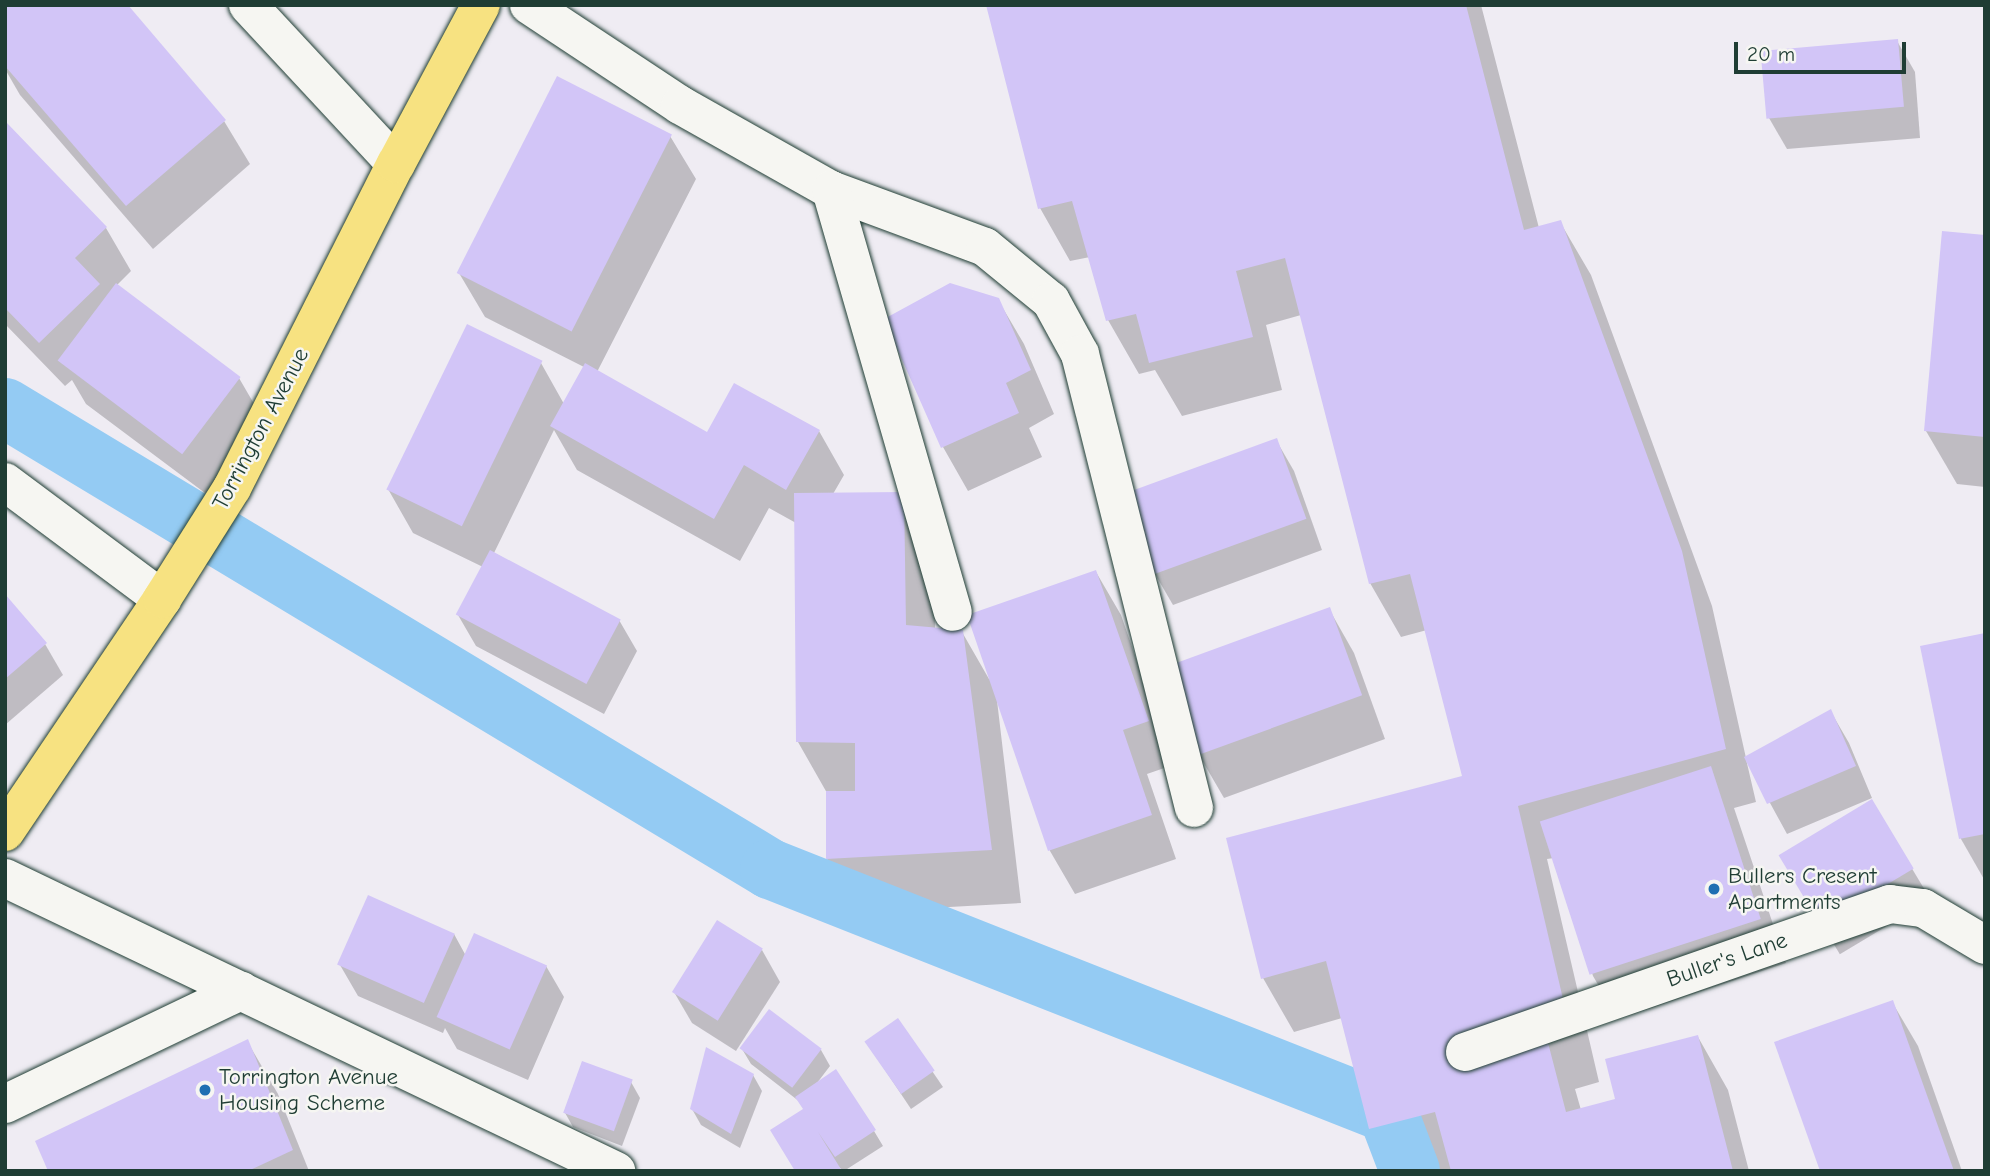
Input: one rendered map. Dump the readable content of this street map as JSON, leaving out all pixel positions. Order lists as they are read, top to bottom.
{
  "streets": {
    "main road": ["Torrington Avenue"],
    "street": ["Buller's Lane"]
  },
  "places": ["Bullers Cresent Apartments", "Torrington Avenue Housing Scheme"],
  "scale_bar": "20 m"
}
